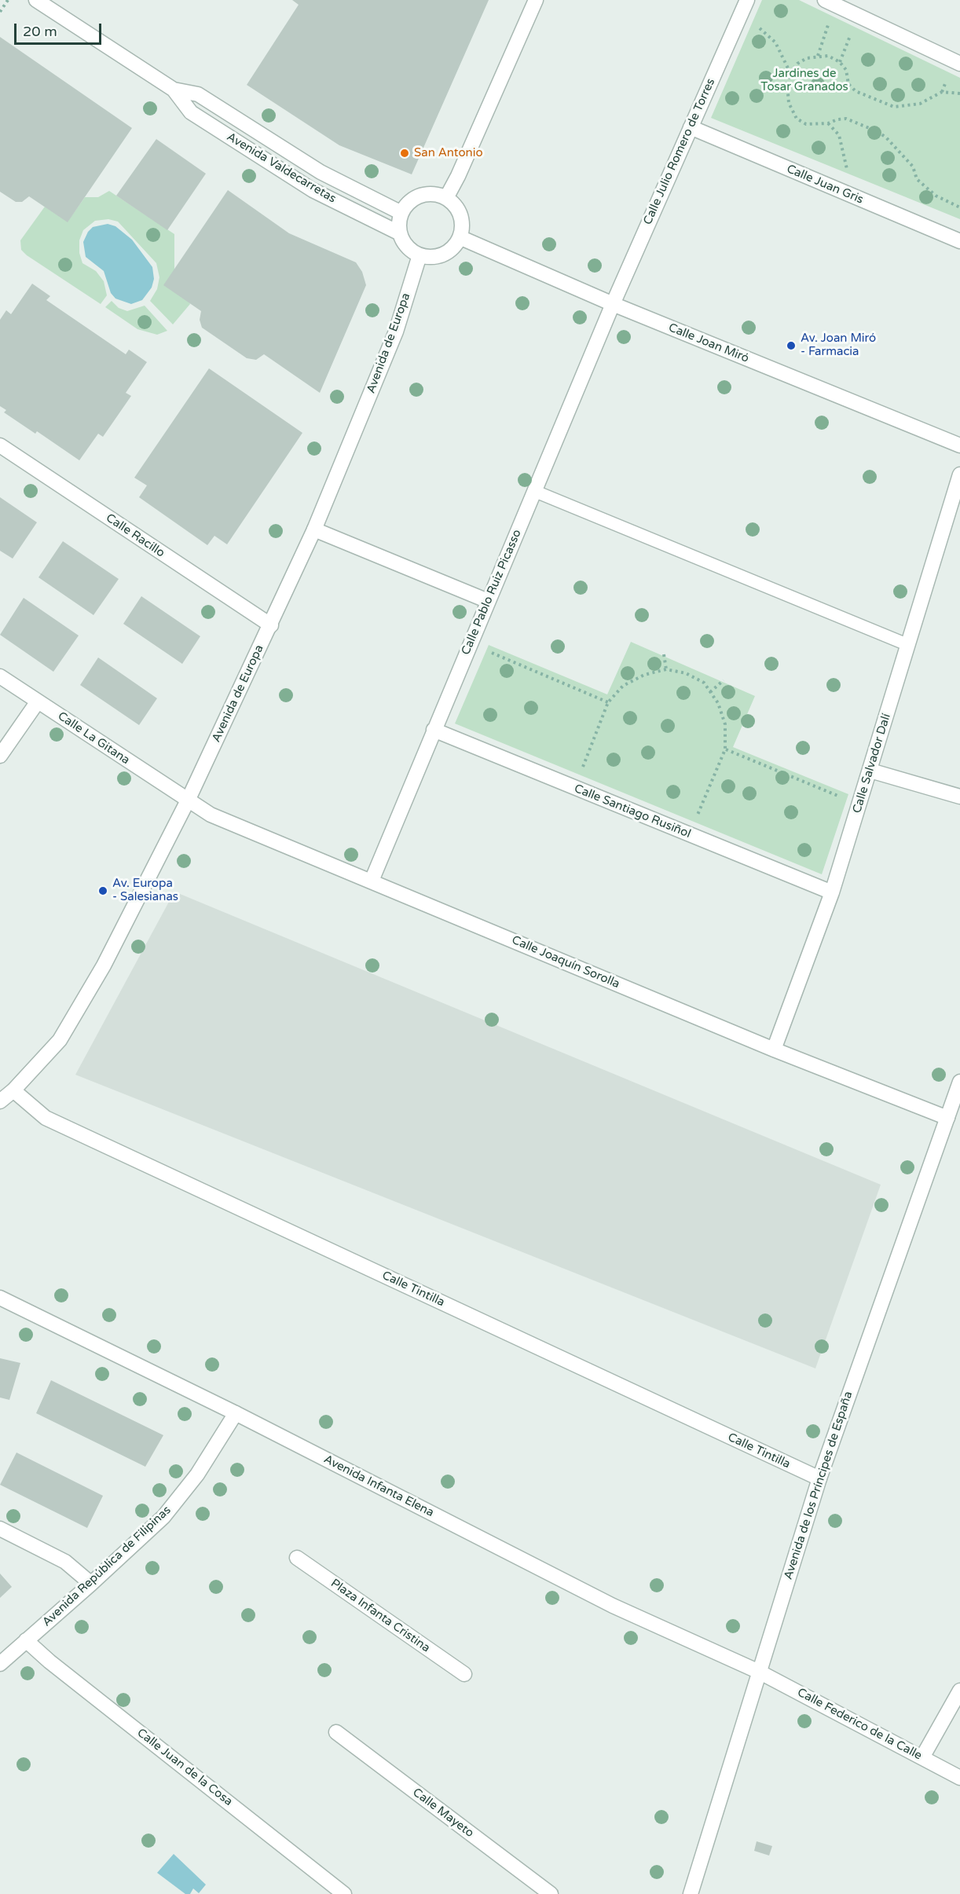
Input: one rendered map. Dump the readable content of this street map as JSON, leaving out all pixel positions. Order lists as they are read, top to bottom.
{
  "streets": {
    "street": [
      "Calle Julio Romero de Torres",
      "Avenida Valdecarretas",
      "Calle Juan Gris",
      "Avenida de Europa",
      "Calle Joan Miró",
      "Calle Racillo",
      "Calle Pablo Ruiz Picasso",
      "Calle La Gitana",
      "Calle Salvador Dalí",
      "Calle Santiago Rusiñol",
      "Calle Joaquín Sorolla",
      "Calle Tintilla",
      "Avenida de los Príncipes de España",
      "Avenida Infanta Elena",
      "Avenida República de Filipinas",
      "Plaza Infanta Cristina",
      "Calle Federico de la Calle",
      "Calle Juan de la Cosa",
      "Calle Mayeto"
    ]
  },
  "crossings": [
    ["Calle Julio Romero de Torres", "Calle Juan Gris"],
    ["Calle Julio Romero de Torres", "Calle Joan Miró"],
    ["Calle Julio Romero de Torres", "Calle Pablo Ruiz Picasso"],
    ["Avenida Valdecarretas", "Avenida de Europa"],
    ["Avenida Valdecarretas", "Calle Joan Miró"],
    ["Avenida de Europa", "Calle Joan Miró"],
    ["Avenida de Europa", "Calle Racillo"],
    ["Avenida de Europa", "Calle La Gitana"],
    ["Avenida de Europa", "Calle Joaquín Sorolla"],
    ["Avenida de Europa", "Calle Tintilla"],
    ["Calle Joan Miró", "Calle Pablo Ruiz Picasso"],
    ["Calle Pablo Ruiz Picasso", "Calle Santiago Rusiñol"],
    ["Calle Pablo Ruiz Picasso", "Calle Joaquín Sorolla"],
    ["Calle La Gitana", "Calle Joaquín Sorolla"],
    ["Calle Salvador Dalí", "Calle Santiago Rusiñol"],
    ["Calle Salvador Dalí", "Calle Joaquín Sorolla"],
    ["Calle Joaquín Sorolla", "Avenida de los Príncipes de España"],
    ["Calle Tintilla", "Avenida de los Príncipes de España"],
    ["Avenida de los Príncipes de España", "Avenida Infanta Elena"],
    ["Avenida de los Príncipes de España", "Calle Federico de la Calle"],
    ["Avenida Infanta Elena", "Avenida República de Filipinas"],
    ["Avenida Infanta Elena", "Calle Federico de la Calle"],
    ["Avenida República de Filipinas", "Calle Juan de la Cosa"]
  ],
  "parks": ["Jardines de Tosar Granados"],
  "places": ["San Antonio", "Av. Joan Miró - Farmacia", "Av. Europa - Salesianas"],
  "scale_bar": "20 m"
}
